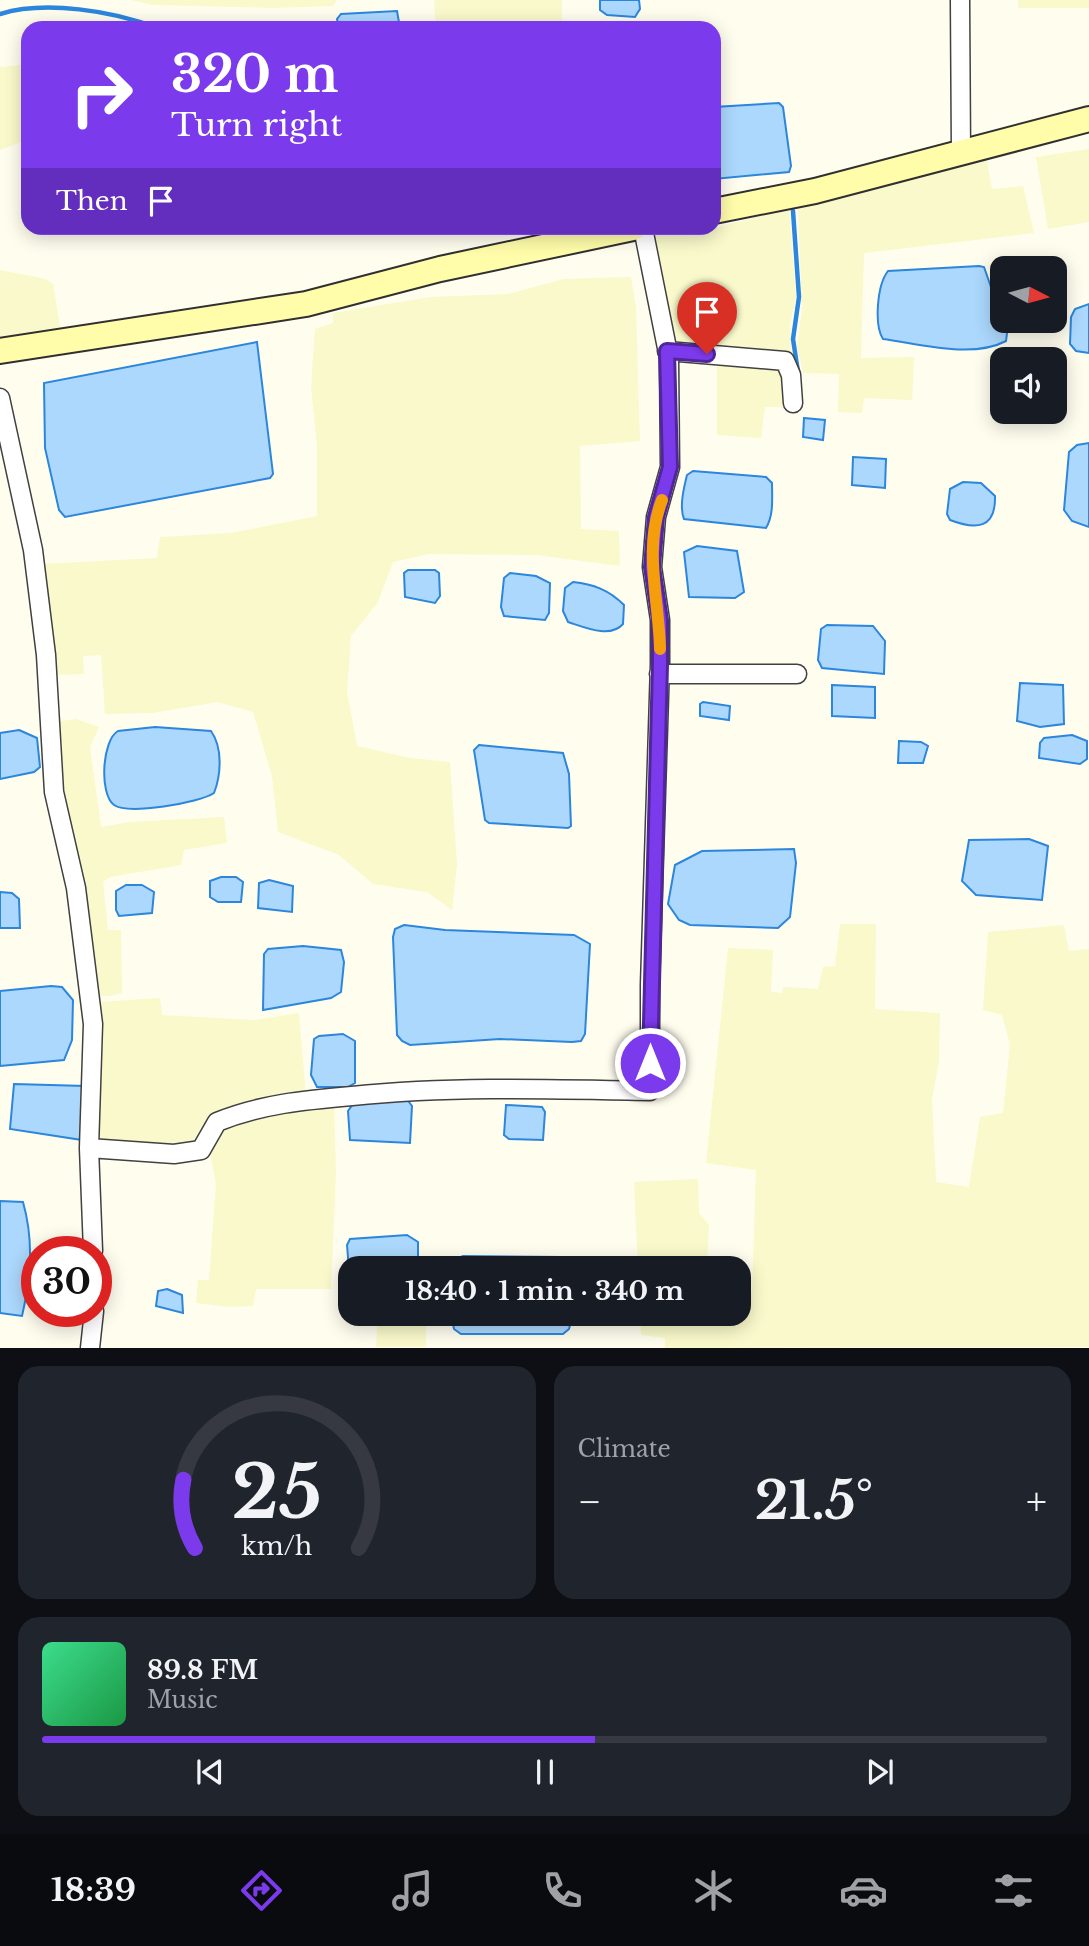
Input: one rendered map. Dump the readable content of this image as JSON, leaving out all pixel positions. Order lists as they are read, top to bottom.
{
  "north": "right",
  "page": {
    "turn": ["320 m", "Turn right"],
    "then": "Then",
    "limit": "30",
    "trip": "18:40 · 1 min · 340 m",
    "tile": "Climate",
    "heat": ["−", "21.5°", "+"],
    "song": ["89.8 FM", "Music"],
    "tabs": "18:39",
    "gauge": ["25", "km/h"]
  }
}
